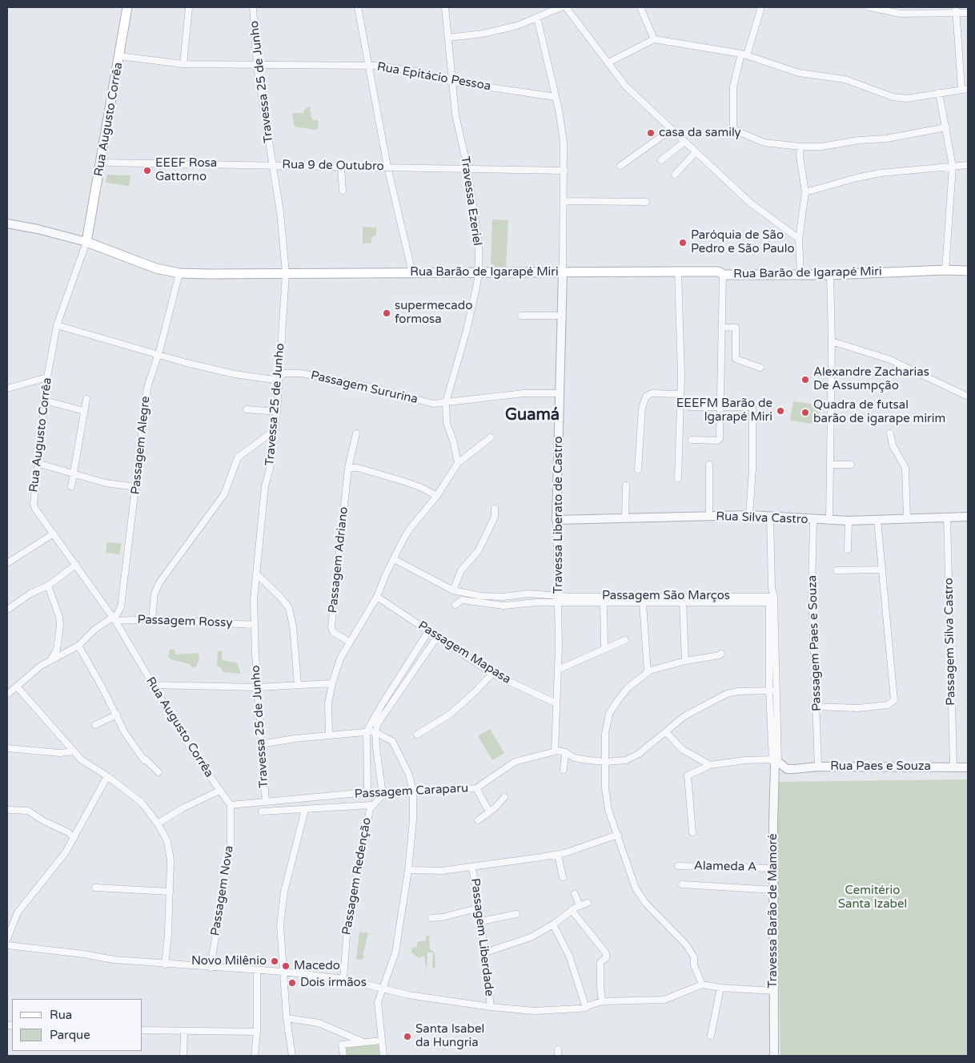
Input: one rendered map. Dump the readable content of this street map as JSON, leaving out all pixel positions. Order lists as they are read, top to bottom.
{
  "streets": {
    "main road": ["Rua Augusto Corrêa", "Rua Barão de Igarapé Miri"],
    "street": [
      "Rua Epitácio Pessoa",
      "Travessa 25 de Junho",
      "Rua 9 de Outubro",
      "Travessa Ezeriel",
      "Passagem Sururina",
      "Passagem Alegre",
      "Travessa Liberato de Castro",
      "Rua Silva Castro",
      "Passagem Adriano",
      "Passagem São Marços",
      "Passagem Rossy",
      "Passagem Silva Castro",
      "Passagem Paes e Souza",
      "Passagem Mapasa",
      "Rua Paes e Souza",
      "Passagem Caraparu",
      "Alameda A",
      "Passagem Redenção",
      "Passagem Nova",
      "Travessa Barão de Mamoré",
      "Passagem Liberdade"
    ]
  },
  "crossings": [
    ["Rua Epitácio Pessoa", "Travessa 25 de Junho"],
    ["Rua Epitácio Pessoa", "Rua Augusto Corrêa"],
    ["Rua Epitácio Pessoa", "Travessa Ezeriel"],
    ["Rua Epitácio Pessoa", "Travessa Liberato de Castro"],
    ["Travessa 25 de Junho", "Rua 9 de Outubro"],
    ["Travessa 25 de Junho", "Rua Barão de Igarapé Miri"],
    ["Travessa 25 de Junho", "Passagem Sururina"],
    ["Travessa 25 de Junho", "Passagem Rossy"],
    ["Travessa 25 de Junho", "Passagem Caraparu"],
    ["Rua Augusto Corrêa", "Rua 9 de Outubro"],
    ["Rua Augusto Corrêa", "Rua Barão de Igarapé Miri"],
    ["Rua Augusto Corrêa", "Passagem Sururina"],
    ["Rua Augusto Corrêa", "Passagem Alegre"],
    ["Rua Augusto Corrêa", "Passagem Rossy"],
    ["Rua Augusto Corrêa", "Passagem Caraparu"],
    ["Rua Augusto Corrêa", "Passagem Nova"],
    ["Rua 9 de Outubro", "Travessa Ezeriel"],
    ["Rua 9 de Outubro", "Travessa Liberato de Castro"],
    ["Travessa Ezeriel", "Rua Barão de Igarapé Miri"],
    ["Travessa Ezeriel", "Passagem Sururina"],
    ["Rua Barão de Igarapé Miri", "Passagem Alegre"],
    ["Rua Barão de Igarapé Miri", "Travessa Liberato de Castro"],
    ["Passagem Sururina", "Passagem Alegre"],
    ["Passagem Sururina", "Travessa Liberato de Castro"],
    ["Passagem Alegre", "Passagem Rossy"],
    ["Travessa Liberato de Castro", "Rua Silva Castro"],
    ["Travessa Liberato de Castro", "Passagem São Marços"],
    ["Travessa Liberato de Castro", "Passagem Mapasa"],
    ["Travessa Liberato de Castro", "Passagem Caraparu"],
    ["Rua Silva Castro", "Passagem Silva Castro"],
    ["Rua Silva Castro", "Passagem Paes e Souza"],
    ["Rua Silva Castro", "Travessa Barão de Mamoré"],
    ["Passagem São Marços", "Travessa Barão de Mamoré"],
    ["Passagem Silva Castro", "Rua Paes e Souza"],
    ["Passagem Paes e Souza", "Rua Paes e Souza"],
    ["Rua Paes e Souza", "Travessa Barão de Mamoré"],
    ["Passagem Caraparu", "Passagem Redenção"],
    ["Passagem Caraparu", "Passagem Nova"],
    ["Passagem Caraparu", "Travessa Barão de Mamoré"],
    ["Alameda A", "Travessa Barão de Mamoré"]
  ],
  "districts": ["Guamá"],
  "parks": ["Cemitério Santa Izabel"],
  "places": [
    "casa da samily",
    "EEEF Rosa Gattorno",
    "Paróquia de São Pedro e São Paulo",
    "supermecado formosa",
    "Alexandre Zacharias De Assumpção",
    "EEEFM Barão de Igarapé Miri",
    "Quadra de futsal barão de igarape mirim",
    "Novo Milênio",
    "Macedo",
    "Dois irmãos",
    "Santa Isabel da Hungria"
  ],
  "legend": ["Rua", "Parque"]
}
